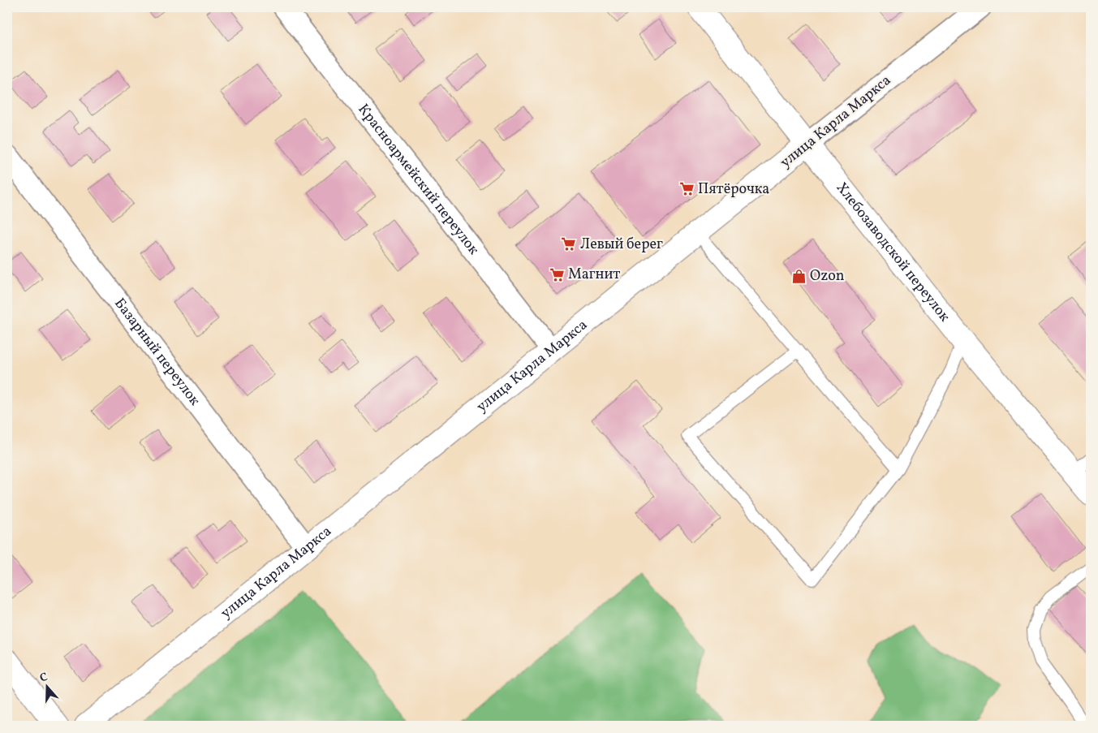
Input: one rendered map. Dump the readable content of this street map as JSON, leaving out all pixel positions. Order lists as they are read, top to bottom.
{
  "streets": {
    "street": [
      "улица Карла Маркса",
      "Красноармейский переулок",
      "Хлебозаводской переулок",
      "Базарный переулок"
    ]
  },
  "crossings": [
    ["улица Карла Маркса", "Красноармейский переулок"],
    ["улица Карла Маркса", "Хлебозаводской переулок"],
    ["улица Карла Маркса", "Базарный переулок"]
  ],
  "places": {
    "supermarket": ["Пятёрочка", "Левый берег", "Магнит"],
    "shop": ["Ozon"]
  },
  "north": "top"
}
